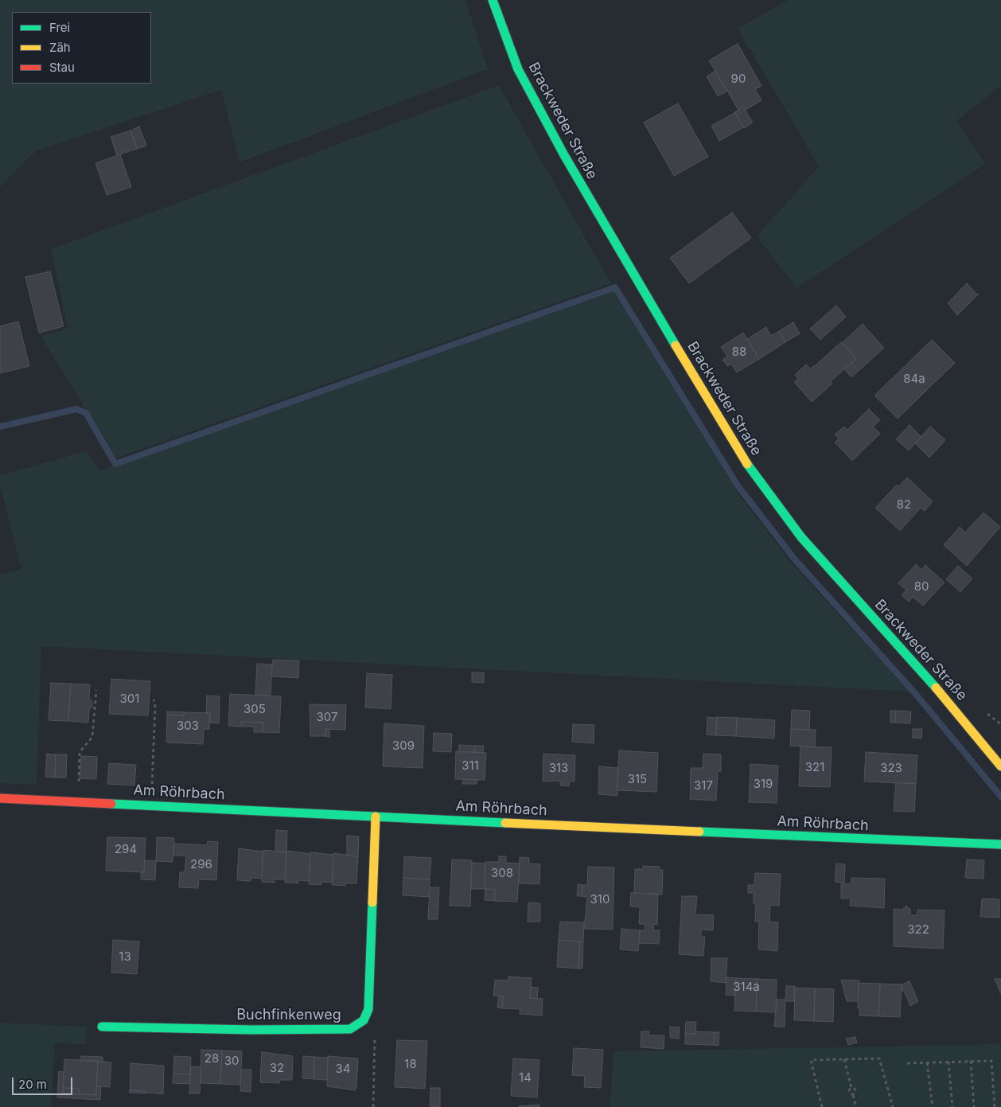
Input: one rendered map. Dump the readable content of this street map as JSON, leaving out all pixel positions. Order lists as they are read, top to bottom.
{
  "streets": {
    "street": ["Brackweder Straße", "Am Röhrbach", "Buchfinkenweg"]
  },
  "house_numbers": [
    "90",
    "88",
    "84a",
    "82",
    "80",
    "301",
    "305",
    "307",
    "303",
    "309",
    "311",
    "321",
    "313",
    "323",
    "315",
    "319",
    "317",
    "294",
    "296",
    "308",
    "310",
    "322",
    "13",
    "314a",
    "28",
    "30",
    "18",
    "32",
    "34",
    "14"
  ],
  "legend": ["Frei", "Zäh", "Stau"],
  "scale_bar": "20 m"
}
